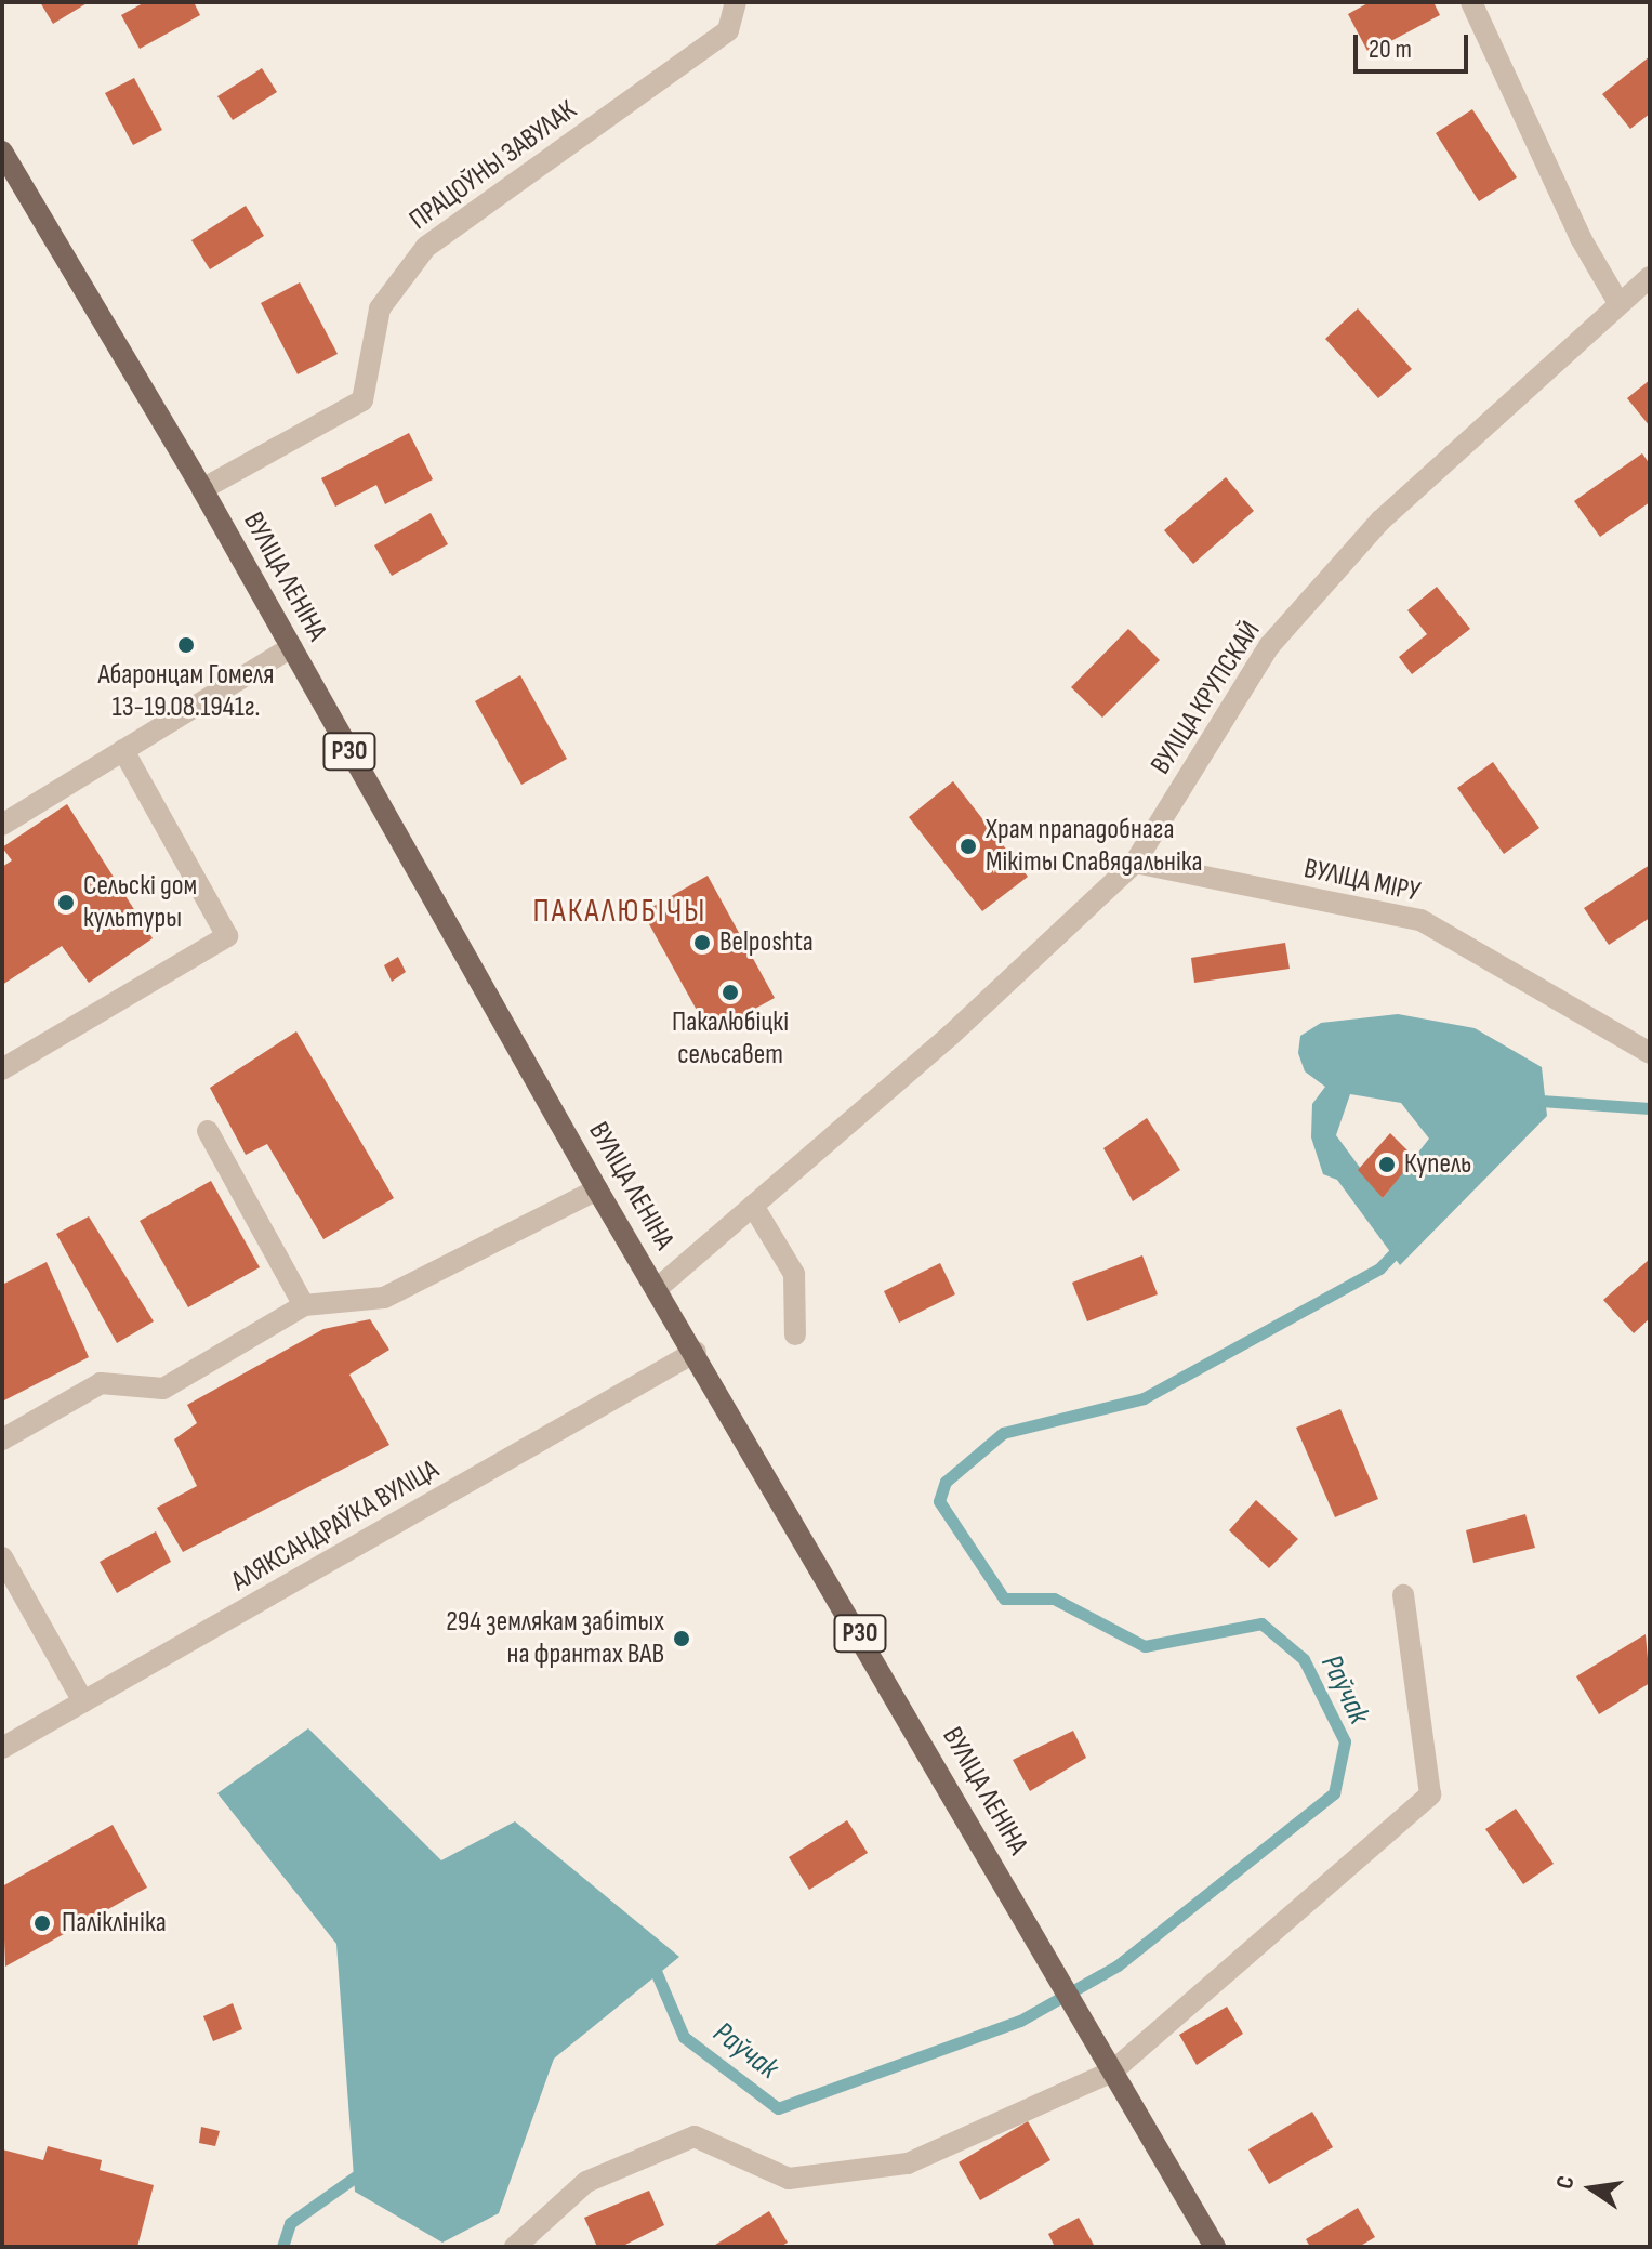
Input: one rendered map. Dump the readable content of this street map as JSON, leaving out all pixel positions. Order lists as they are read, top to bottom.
{
  "streets": {
    "main road": ["ВУЛІЦА ЛЕНІНА", "Р30"],
    "street": [
      "ПРАЦОЎНЫ ЗАВУЛАК",
      "ВУЛІЦА КРУПСКАЙ",
      "ВУЛІЦА МІРУ",
      "АЛЯКСАНДРАЎКА ВУЛІЦА"
    ]
  },
  "crossings": [
    ["ПРАЦОЎНЫ ЗАВУЛАК", "ВУЛІЦА ЛЕНІНА"],
    ["ВУЛІЦА ЛЕНІНА", "ВУЛІЦА КРУПСКАЙ"],
    ["ВУЛІЦА ЛЕНІНА", "АЛЯКСАНДРАЎКА ВУЛІЦА"],
    ["ВУЛІЦА КРУПСКАЙ", "ВУЛІЦА МІРУ"]
  ],
  "districts": ["ПАКАЛЮБІЧЫ"],
  "water": ["Раўчак"],
  "places": [
    "Абаронцам Гомеля 13-19.08.1941г.",
    "Храм прападобнага Мікіты Спавядальніка",
    "Сельскі дом культуры",
    "Belposhta",
    "Пакалюбіцкі сельсавет",
    "Купель",
    "294 землякам забітых на франтах ВАВ",
    "Паліклініка"
  ],
  "scale_bar": "20 m",
  "north": "left"
}
